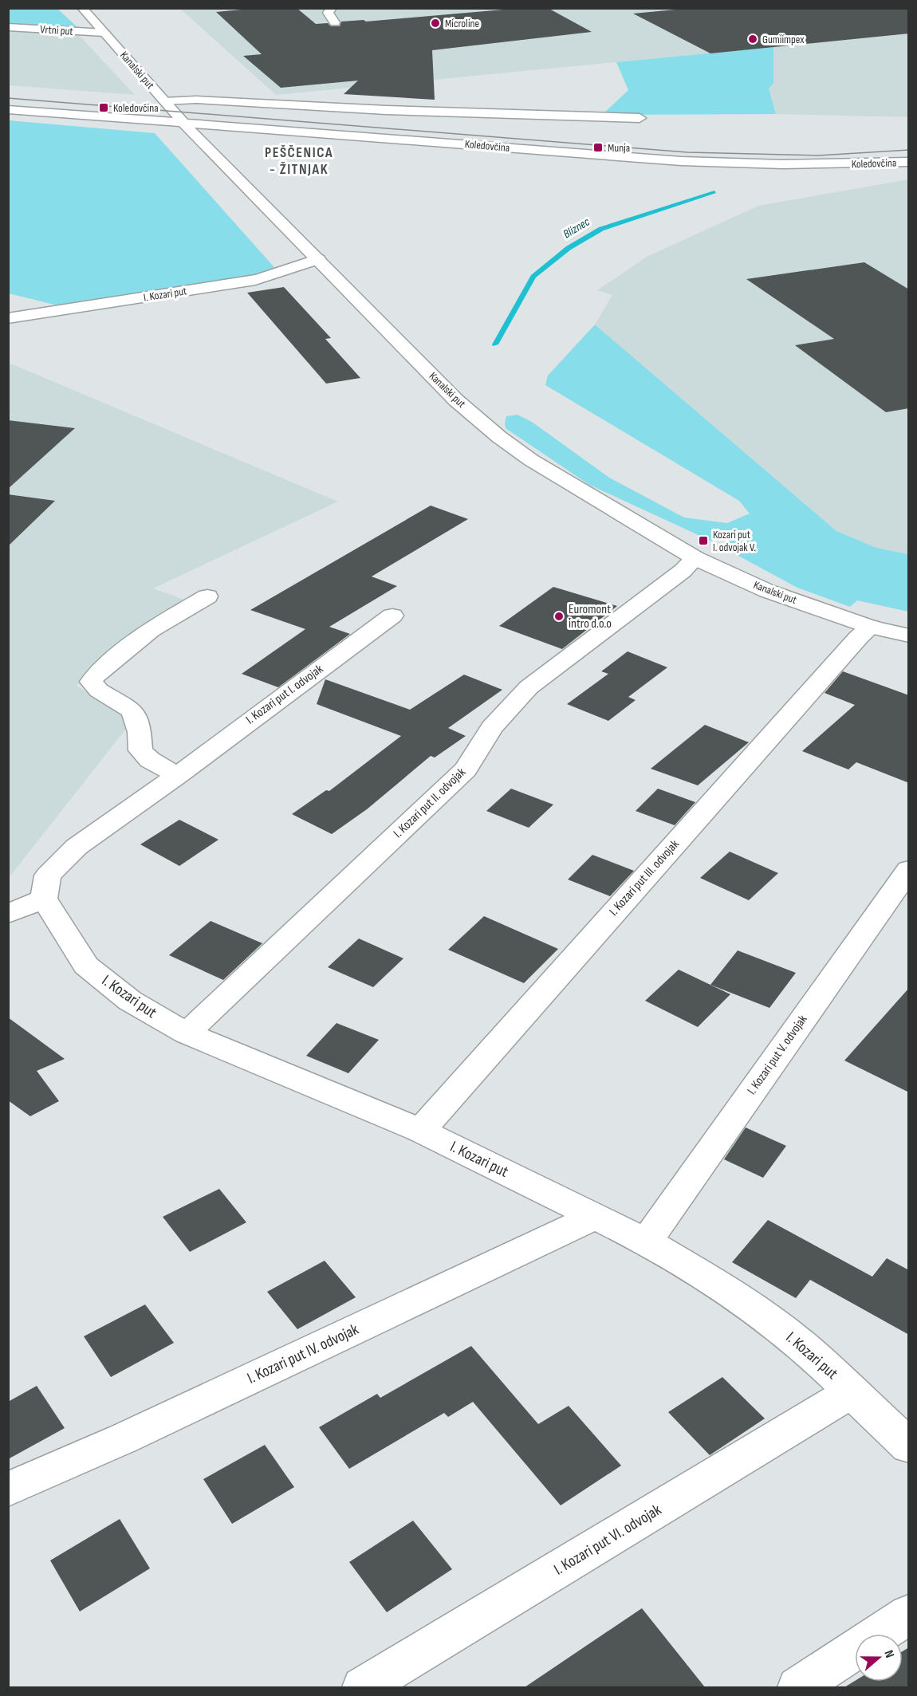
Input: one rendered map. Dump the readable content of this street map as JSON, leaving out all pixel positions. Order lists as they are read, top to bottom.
{
  "streets": {
    "street": [
      "Vrtni put",
      "Kanalski put",
      "Koledovčina",
      "I. Kozari put",
      "I. Kozari put I. odvojak",
      "I. Kozari put II. odvojak",
      "I. Kozari put III. odvojak",
      "I. Kozari put V. odvojak",
      "I. Kozari put IV. odvojak",
      "I. Kozari put VI. odvojak"
    ]
  },
  "crossings": [
    ["Vrtni put", "Kanalski put"],
    ["Kanalski put", "Koledovčina"],
    ["Kanalski put", "I. Kozari put"],
    ["Kanalski put", "I. Kozari put II. odvojak"],
    ["Kanalski put", "I. Kozari put III. odvojak"],
    ["I. Kozari put", "I. Kozari put I. odvojak"],
    ["I. Kozari put", "I. Kozari put II. odvojak"],
    ["I. Kozari put", "I. Kozari put III. odvojak"],
    ["I. Kozari put", "I. Kozari put V. odvojak"],
    ["I. Kozari put", "I. Kozari put IV. odvojak"],
    ["I. Kozari put", "I. Kozari put VI. odvojak"]
  ],
  "districts": ["PEŠČENICA - ŽITNJAK"],
  "water": ["Bliznec"],
  "places": {
    "other": ["Microline", "Gumiimpex", "Euromont intro d.o.o"],
    "transit": ["Koledovčina", "Munja", "Kozari put I. odvojak V."]
  },
  "north": "right"
}
